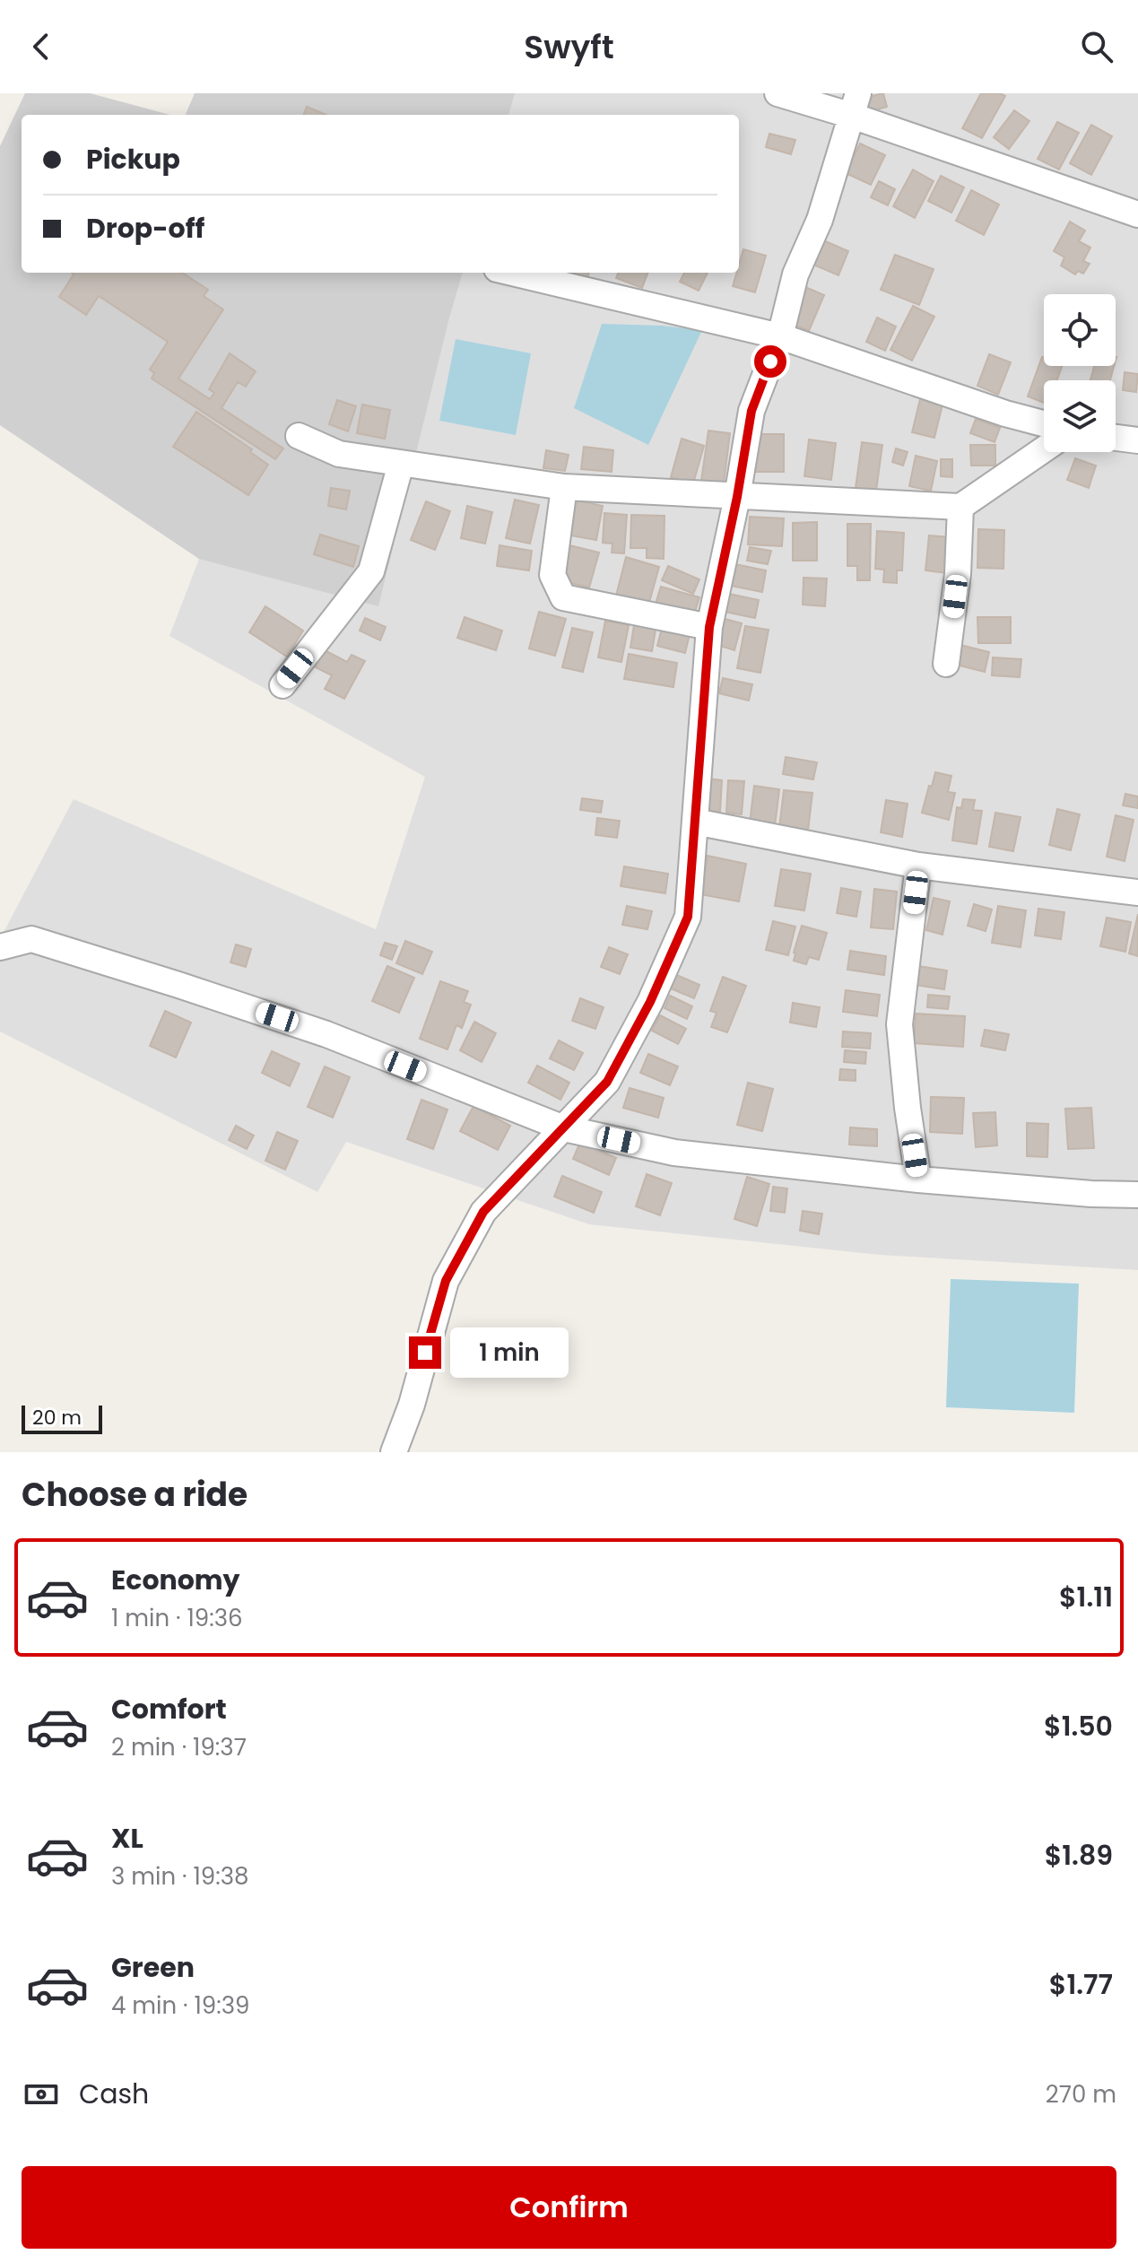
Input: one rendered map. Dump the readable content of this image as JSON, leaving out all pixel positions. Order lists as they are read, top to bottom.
{
  "scale_bar": "20 m",
  "page": {
    "header": "Swyft",
    "banner": ["Pickup", "Drop-off"],
    "bubble": "1 min",
    "scale": "20 m",
    "heading": "Choose a ride",
    "list": [
      {
        "name": "Economy",
        "note": "1 min · 19:36",
        "value": "$1.11"
      },
      {
        "name": "Comfort",
        "note": "2 min · 19:37",
        "value": "$1.50"
      },
      {
        "name": "XL",
        "note": "3 min · 19:38",
        "value": "$1.89"
      },
      {
        "name": "Green",
        "note": "4 min · 19:39",
        "value": "$1.77"
      }
    ],
    "pay": ["Cash", "270 m"],
    "buttons": "Confirm"
  }
}
